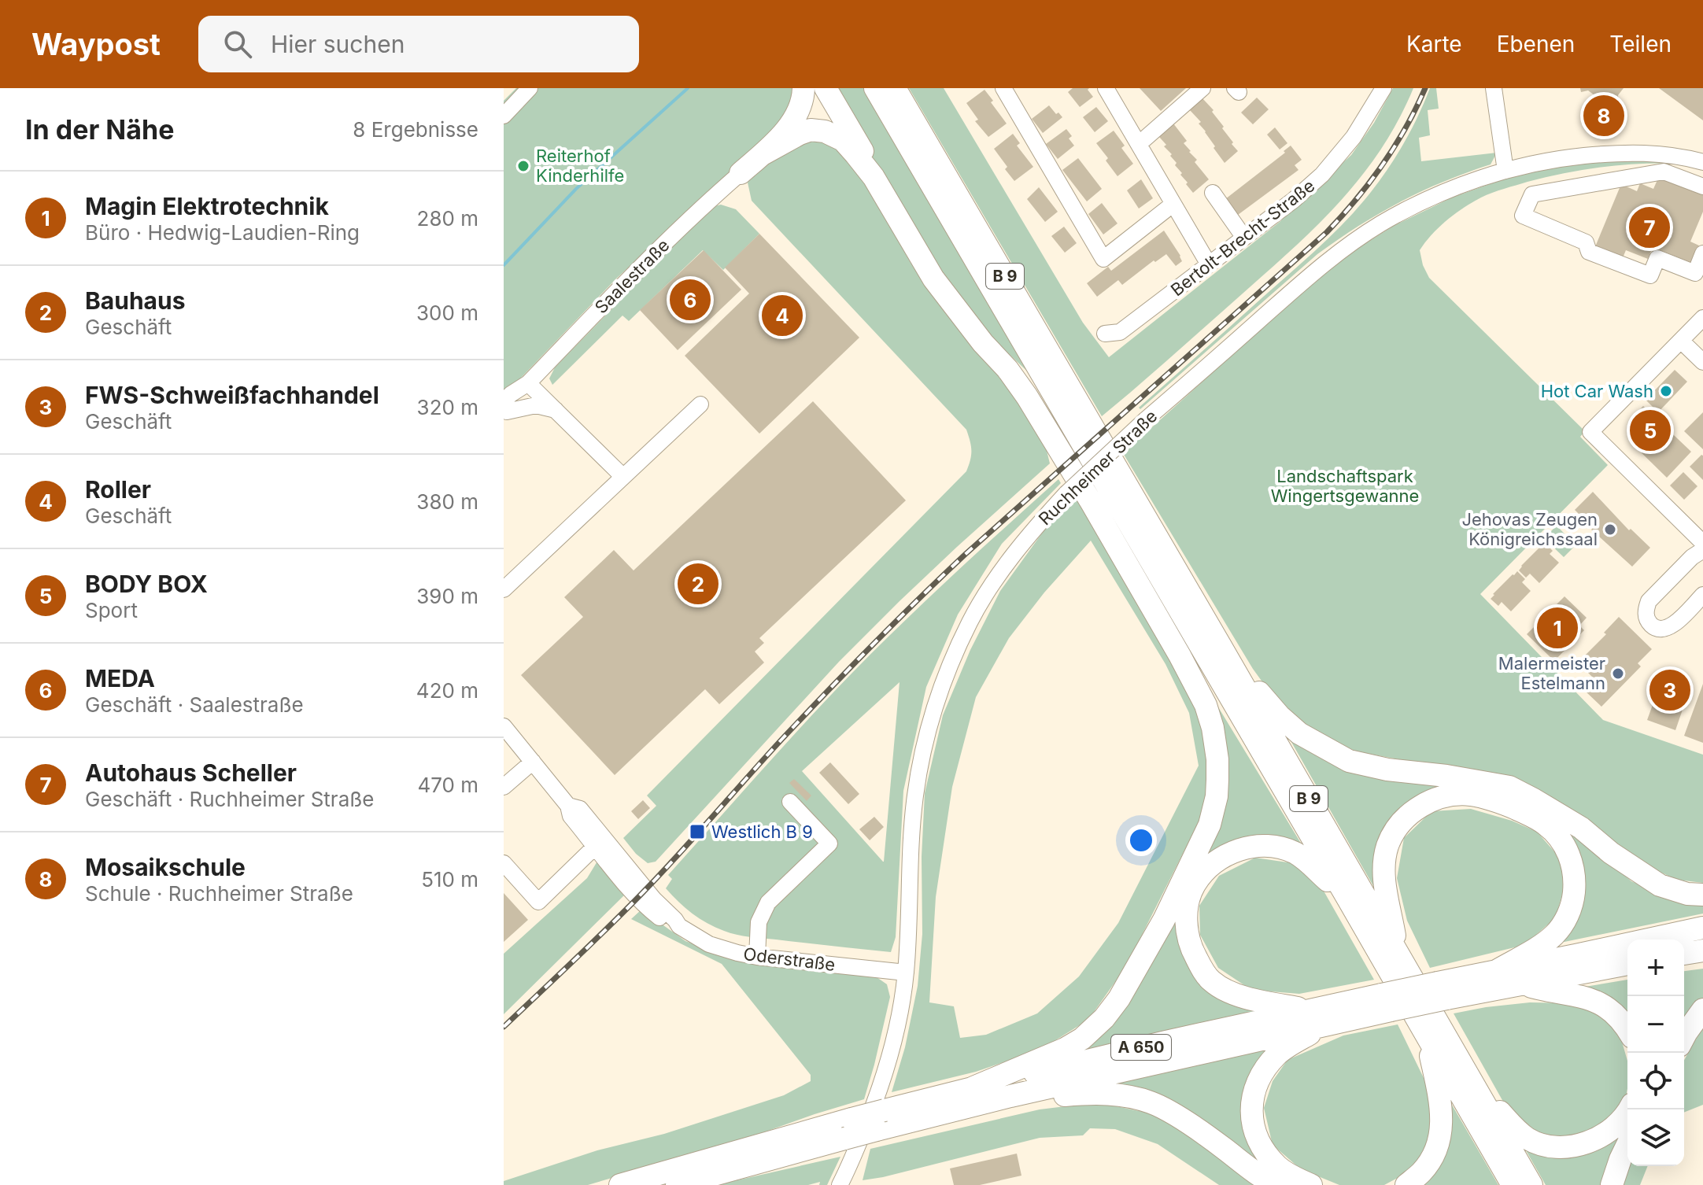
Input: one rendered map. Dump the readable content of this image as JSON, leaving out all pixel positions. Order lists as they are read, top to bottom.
{
  "streets": {
    "highway": ["B 9", "A 650"],
    "street": [
      "Bertolt-Brecht-Straße",
      "Saalestraße",
      "Ruchheimer Straße",
      "Oderstraße"
    ]
  },
  "crossings": [
    ["Ruchheimer Straße", "Oderstraße"]
  ],
  "parks": ["Landschaftspark Wingertsgewanne"],
  "places": {
    "other": [
      "Reiterhof Kinderhilfe",
      "Hot Car Wash",
      "Jehovas Zeugen Königreichssaal",
      "Malermeister Estelmann"
    ],
    "transit": ["Westlich B 9"]
  },
  "page": {
    "header": "Waypost",
    "search": "Hier suchen",
    "nav": ["Karte", "Ebenen", "Teilen"],
    "heading": ["In der Nähe", "8 Ergebnisse"],
    "pins": [
      "8",
      "7",
      "6",
      "4",
      "5",
      "2",
      "1",
      "3"
    ],
    "list": [
      {
        "mark": "1",
        "name": "Magin Elektrotechnik",
        "note": "Büro · Hedwig-Laudien-Ring",
        "value": "280 m"
      },
      {
        "mark": "2",
        "name": "Bauhaus",
        "note": "Geschäft",
        "value": "300 m"
      },
      {
        "mark": "3",
        "name": "FWS-Schweißfachhandel",
        "note": "Geschäft",
        "value": "320 m"
      },
      {
        "mark": "4",
        "name": "Roller",
        "note": "Geschäft",
        "value": "380 m"
      },
      {
        "mark": "5",
        "name": "BODY BOX",
        "note": "Sport",
        "value": "390 m"
      },
      {
        "mark": "6",
        "name": "MEDA",
        "note": "Geschäft · Saalestraße",
        "value": "420 m"
      },
      {
        "mark": "7",
        "name": "Autohaus Scheller",
        "note": "Geschäft · Ruchheimer Straße",
        "value": "470 m"
      },
      {
        "mark": "8",
        "name": "Mosaikschule",
        "note": "Schule · Ruchheimer Straße",
        "value": "510 m"
      }
    ],
    "map_buttons": ["+", "−"]
  }
}
